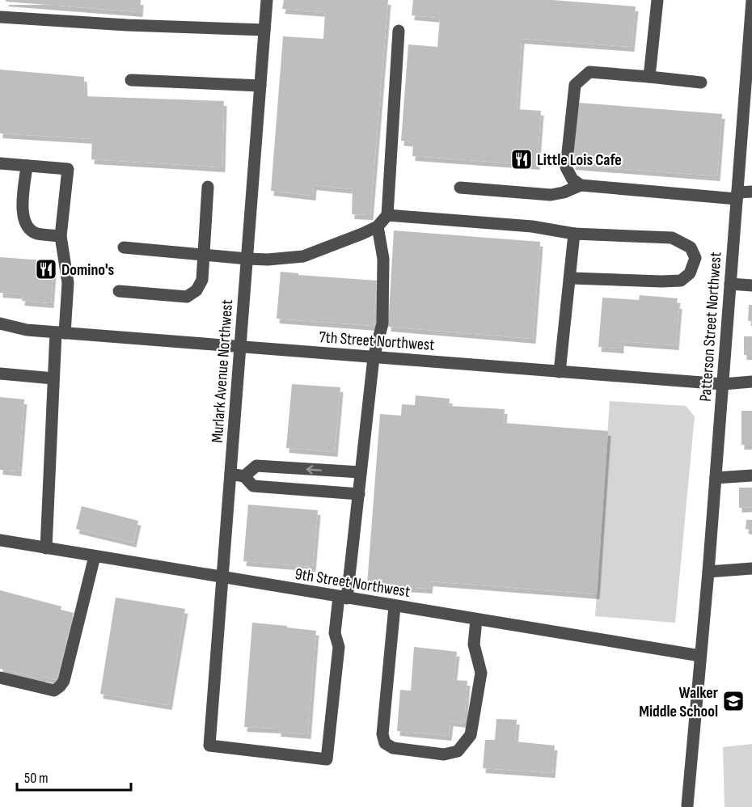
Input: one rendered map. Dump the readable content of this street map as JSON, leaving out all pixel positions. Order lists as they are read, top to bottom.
{
  "streets": {
    "street": [
      "Patterson Street Northwest",
      "7th Street Northwest",
      "Murlark Avenue Northwest",
      "9th Street Northwest"
    ]
  },
  "crossings": [
    ["Patterson Street Northwest", "7th Street Northwest"],
    ["Patterson Street Northwest", "9th Street Northwest"],
    ["7th Street Northwest", "Murlark Avenue Northwest"],
    ["Murlark Avenue Northwest", "9th Street Northwest"]
  ],
  "places": {
    "restaurant": ["Little Lois Cafe", "Domino's"],
    "school or university": ["Walker Middle School"]
  },
  "scale_bar": "50 m"
}
